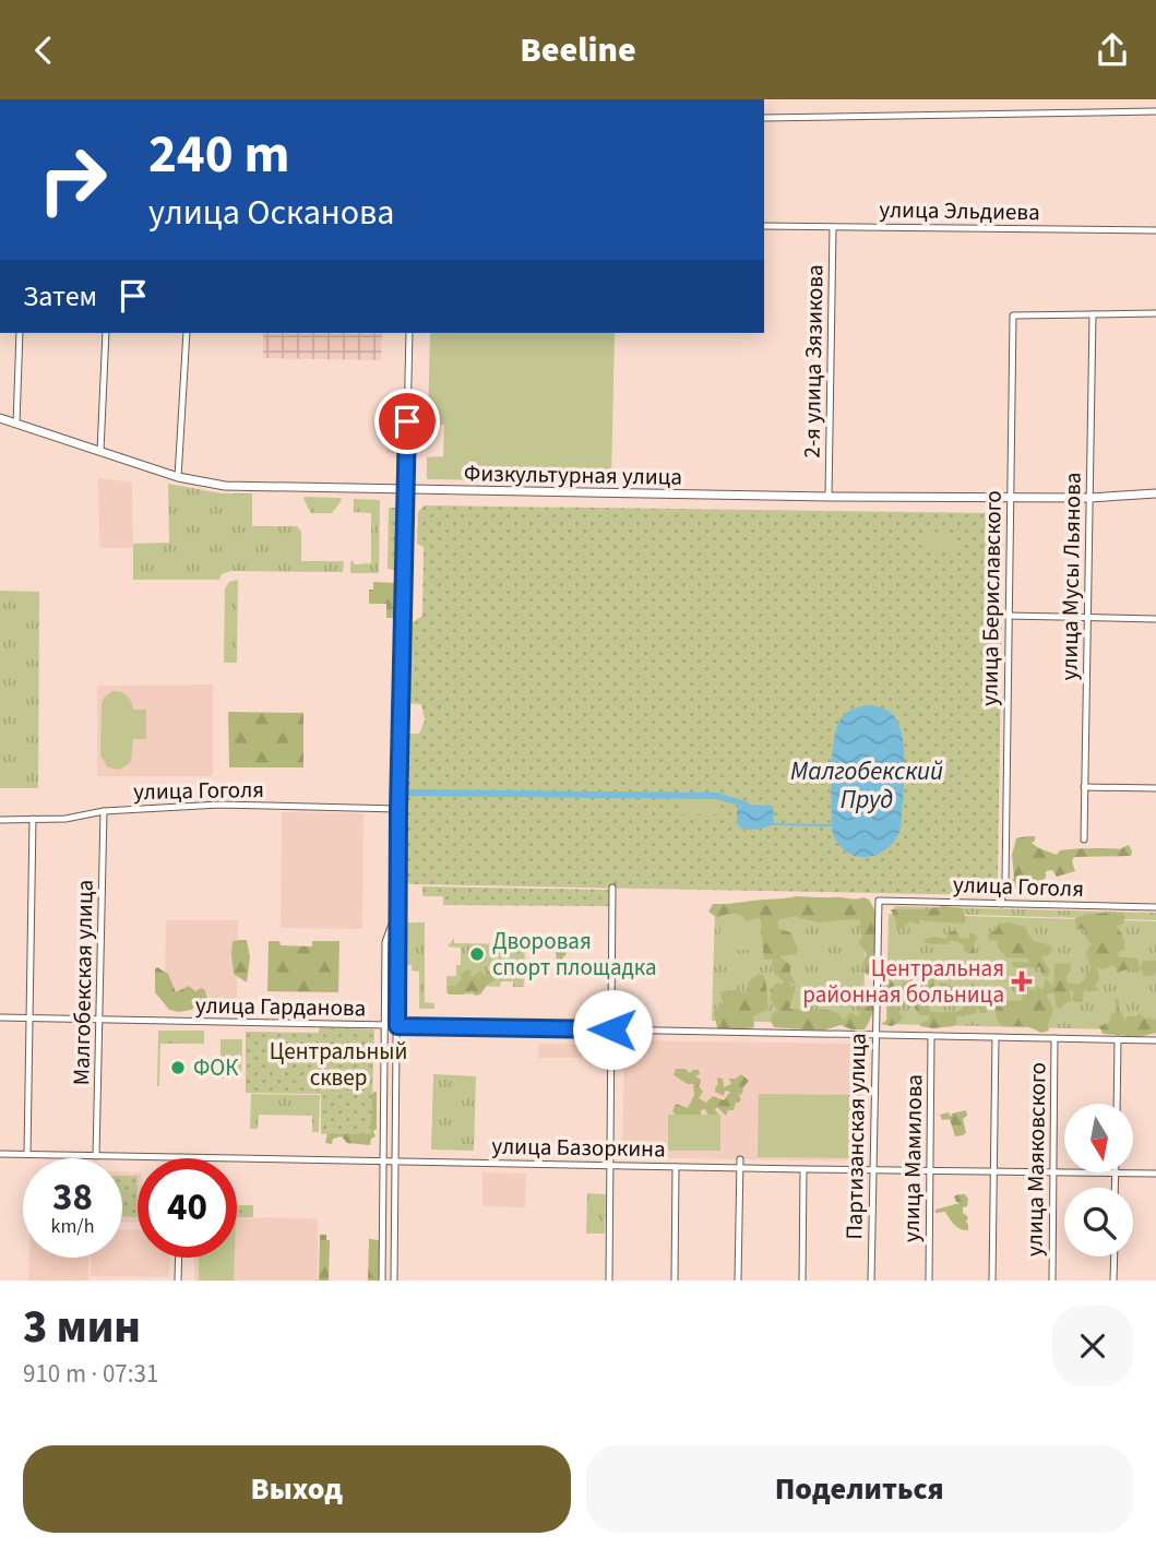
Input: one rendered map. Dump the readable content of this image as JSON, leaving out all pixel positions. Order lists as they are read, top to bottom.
{
  "streets": {
    "main road": ["Физкультурная улица"],
    "street": [
      "улица Эльдиева",
      "2-я улица Зязикова",
      "улица Мусы Льянова",
      "улица Бериславского",
      "улица Гоголя",
      "Малгобекская улица",
      "улица Гарданова",
      "Партизанская улица",
      "улица Базоркина",
      "улица Мамилова",
      "улица Маяковского"
    ]
  },
  "crossings": [
    ["улица Эльдиева", "2-я улица Зязикова"],
    ["2-я улица Зязикова", "Физкультурная улица"],
    ["Физкультурная улица", "улица Мусы Льянова"],
    ["Физкультурная улица", "улица Бериславского"],
    ["улица Мусы Льянова", "улица Бериславского"],
    ["улица Бериславского", "улица Гоголя"],
    ["улица Гоголя", "Малгобекская улица"],
    ["улица Гоголя", "Партизанская улица"],
    ["Малгобекская улица", "улица Гарданова"],
    ["Малгобекская улица", "улица Базоркина"],
    ["улица Гарданова", "Партизанская улица"],
    ["улица Гарданова", "улица Мамилова"],
    ["улица Гарданова", "улица Маяковского"],
    ["Партизанская улица", "улица Базоркина"],
    ["улица Базоркина", "улица Мамилова"],
    ["улица Базоркина", "улица Маяковского"]
  ],
  "water": ["Малгобекский Пруд"],
  "parks": ["Центральный сквер"],
  "places": {
    "other": ["Дворовая спорт площадка", "ФОК"],
    "health": ["Центральная районная больница"]
  },
  "north": "bottom",
  "page": {
    "header": "Beeline",
    "turn": ["240 m", "улица Осканова"],
    "then": "Затем",
    "speed": "38 km/h",
    "limit": "40",
    "heading": ["3 мин", "910 m · 07:31"],
    "buttons": ["Выход", "Поделиться"]
  }
}
